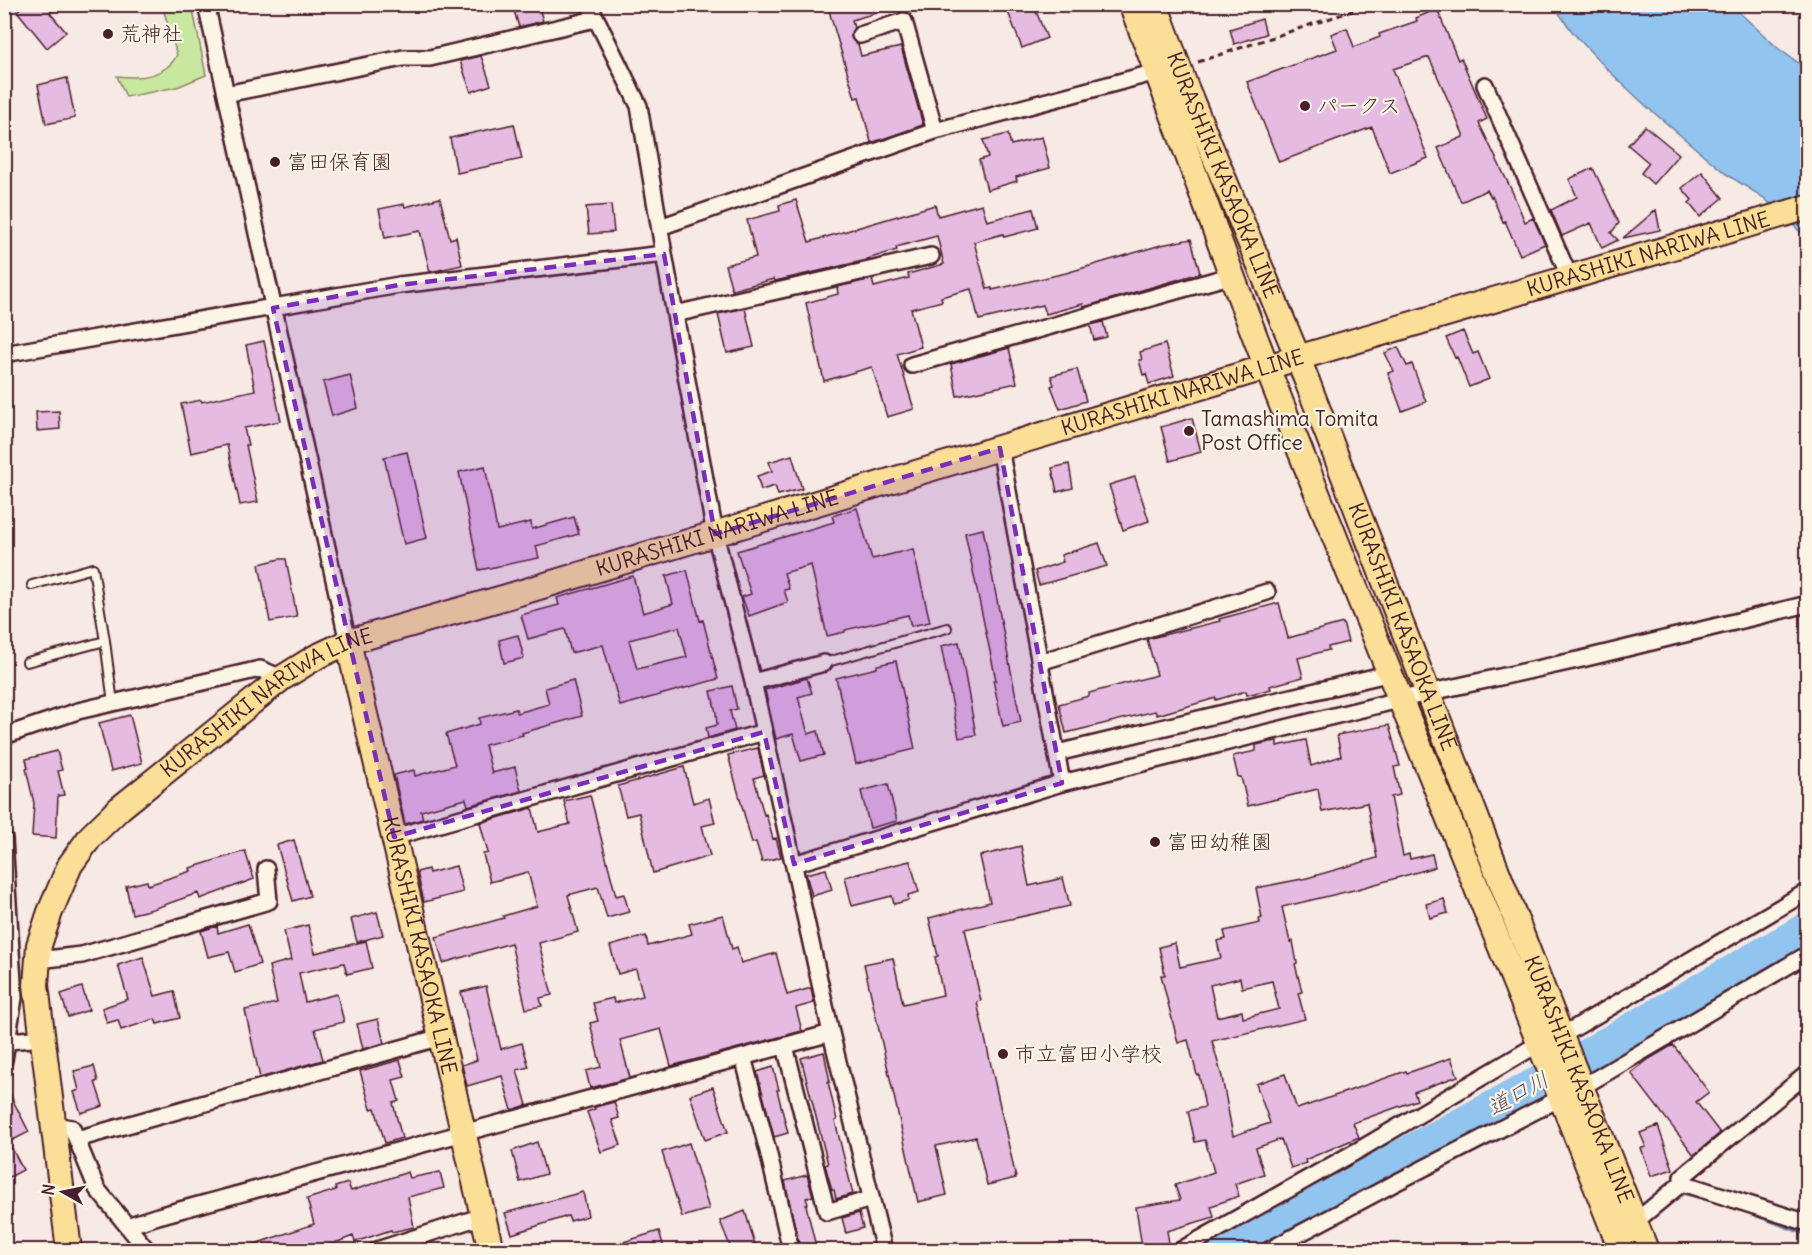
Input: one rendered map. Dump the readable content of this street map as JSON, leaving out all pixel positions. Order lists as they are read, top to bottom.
{
  "streets": {
    "main road": ["KURASHIKI KASAOKA LINE", "KURASHIKI NARIWA LINE"]
  },
  "crossings": [
    ["KURASHIKI KASAOKA LINE", "KURASHIKI NARIWA LINE"]
  ],
  "water": ["道口川"],
  "places": [
    "荒神社",
    "パークス",
    "富田保育園",
    "Tamashima Tomita Post Office",
    "富田幼稚園",
    "市立富田小学校"
  ],
  "north": "left"
}
